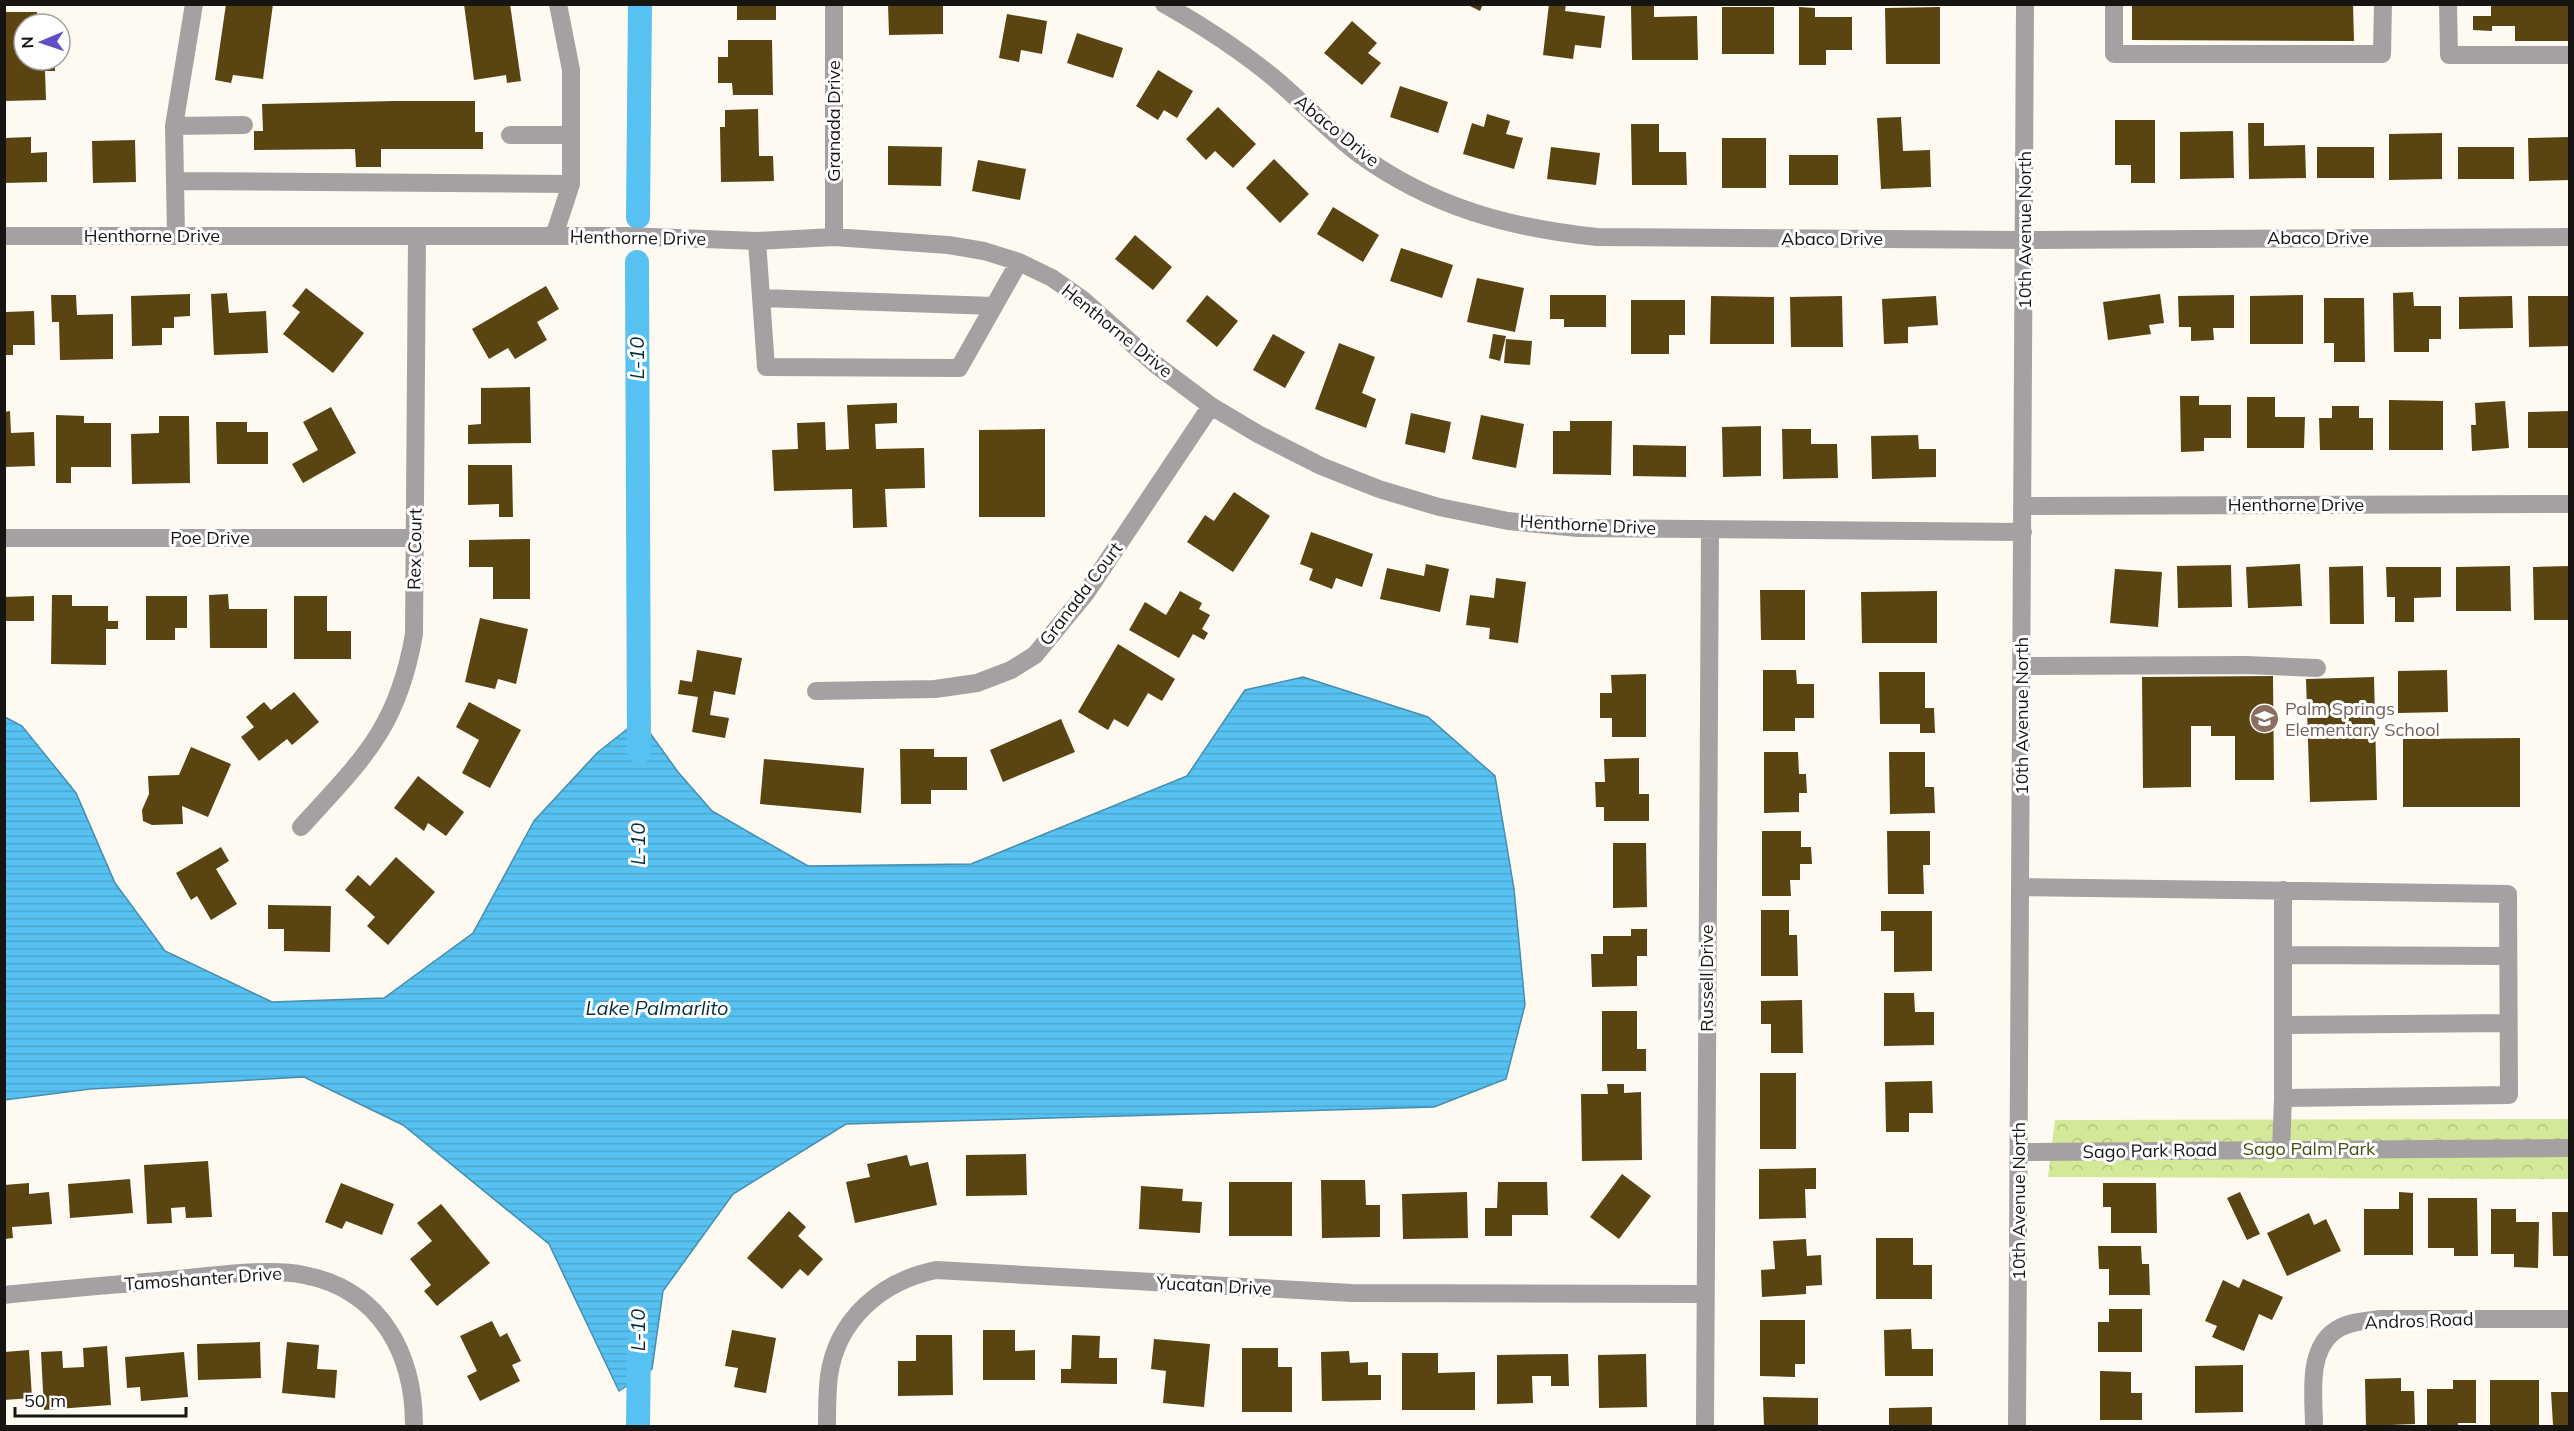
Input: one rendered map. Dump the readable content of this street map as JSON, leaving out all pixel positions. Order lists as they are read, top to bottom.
{
  "streets": {
    "street": [
      "Granada Drive",
      "Abaco Drive",
      "10th Avenue North",
      "Henthorne Drive",
      "Poe Drive",
      "Rex Court",
      "Granada Court",
      "Russell Drive",
      "Sago Park Road",
      "Tamoshanter Drive",
      "Yucatan Drive",
      "Andros Road"
    ]
  },
  "crossings": [
    ["Granada Drive", "Henthorne Drive"],
    ["Abaco Drive", "10th Avenue North"],
    ["10th Avenue North", "Henthorne Drive"],
    ["10th Avenue North", "Sago Park Road"],
    ["Henthorne Drive", "Rex Court"],
    ["Henthorne Drive", "Granada Court"],
    ["Henthorne Drive", "Russell Drive"],
    ["Poe Drive", "Rex Court"],
    ["Russell Drive", "Yucatan Drive"]
  ],
  "water": ["L-10", "Lake Palmarlito"],
  "parks": ["Sago Palm Park"],
  "places": {
    "school or university": ["Palm Springs Elementary School"]
  },
  "scale_bar": "50 m",
  "north": "left"
}
